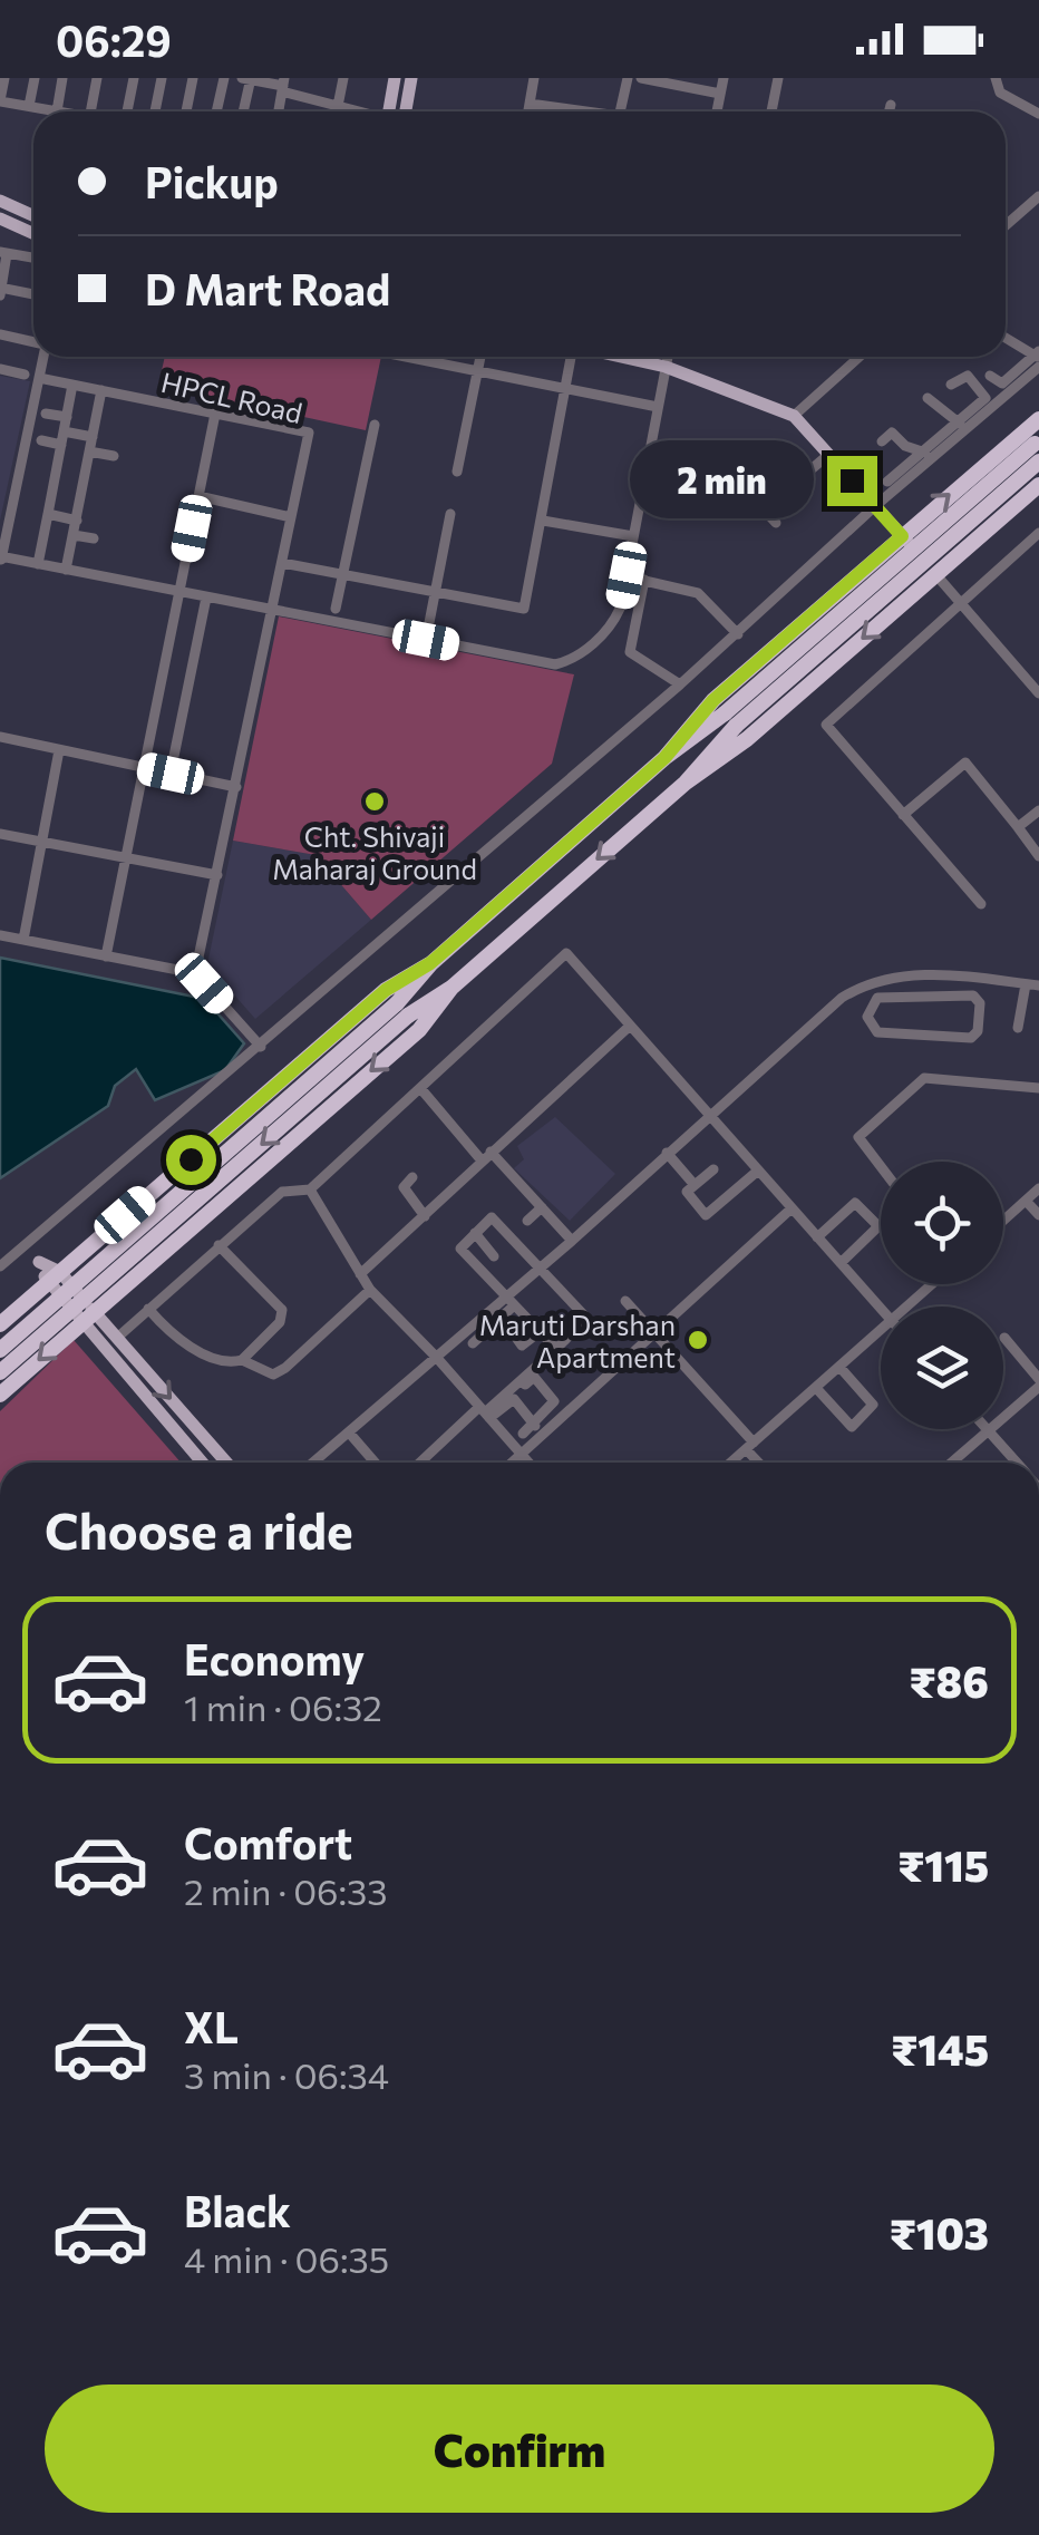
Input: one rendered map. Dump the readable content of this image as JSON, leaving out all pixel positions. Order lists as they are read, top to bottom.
{
  "streets": {
    "street": ["HPCL Road"]
  },
  "places": ["Cht. Shivaji Maharaj Ground", "Maruti Darshan Apartment"],
  "page": {
    "status": "06:29",
    "banner": ["Pickup", "D Mart Road"],
    "bubble": "2 min",
    "heading": "Choose a ride",
    "list": [
      {
        "name": "Economy",
        "note": "1 min · 06:32",
        "value": "₹86"
      },
      {
        "name": "Comfort",
        "note": "2 min · 06:33",
        "value": "₹115"
      },
      {
        "name": "XL",
        "note": "3 min · 06:34",
        "value": "₹145"
      },
      {
        "name": "Black",
        "note": "4 min · 06:35",
        "value": "₹103"
      }
    ],
    "buttons": "Confirm"
  }
}
